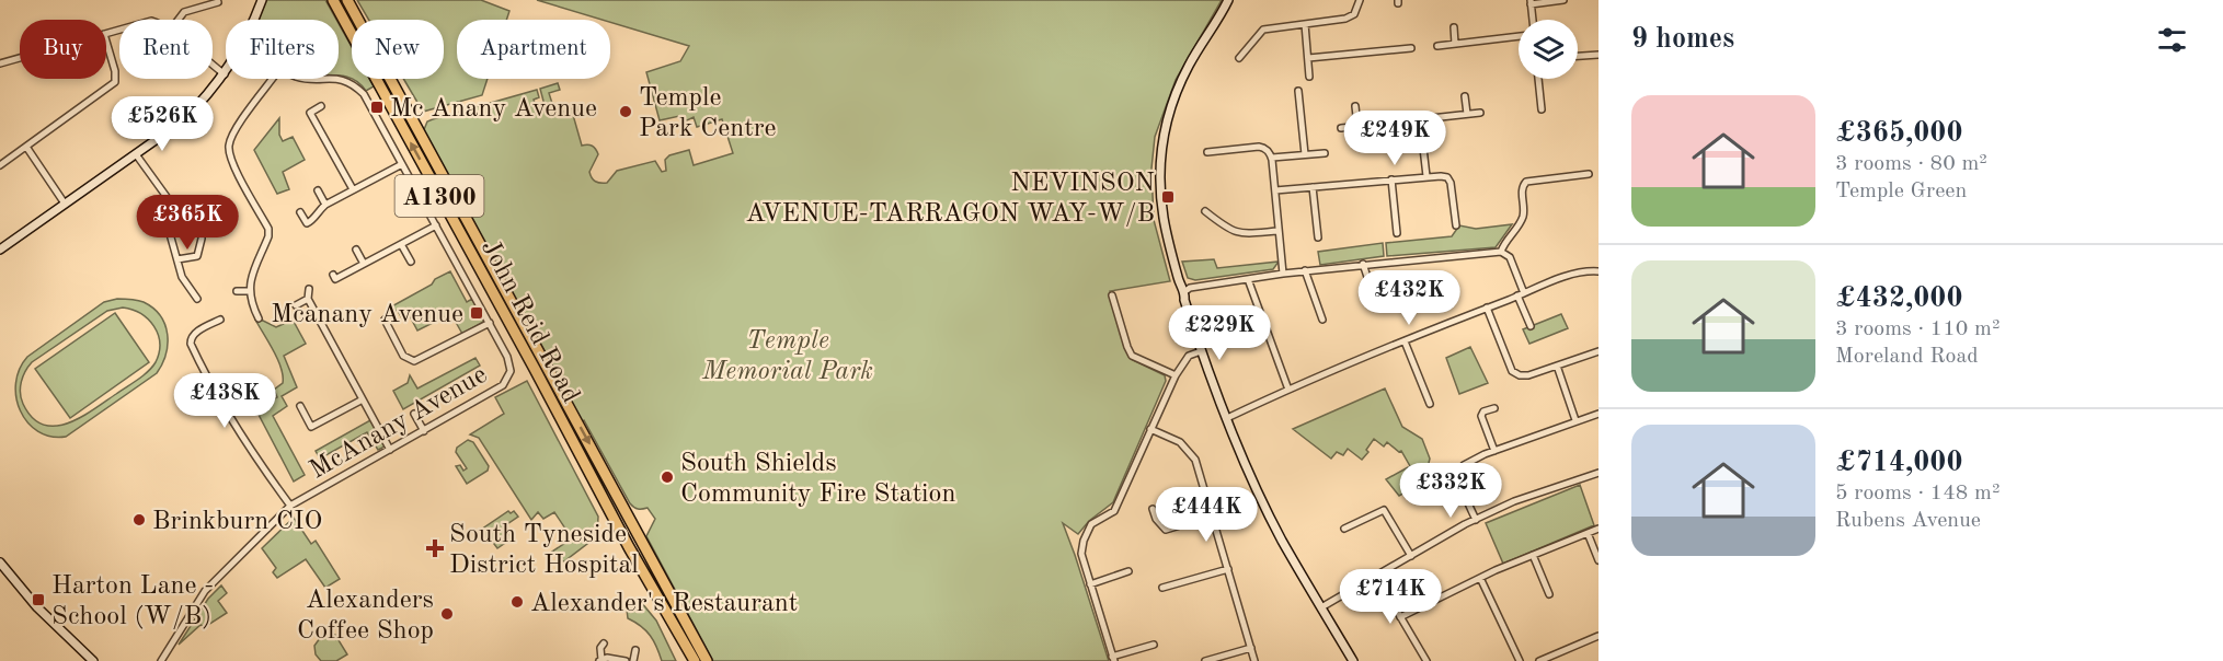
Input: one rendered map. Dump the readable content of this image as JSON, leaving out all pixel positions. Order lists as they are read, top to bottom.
{
  "streets": {
    "highway": ["A1300", "John Reid Road"],
    "street": ["McAnany Avenue"]
  },
  "parks": ["Temple Memorial Park"],
  "places": {
    "transit": [
      "Mc Anany Avenue",
      "NEVINSON AVENUE-TARRAGON WAY-W/B",
      "Mcanany Avenue",
      "Harton Lane - School (W/B)"
    ],
    "other": [
      "Temple Park Centre",
      "South Shields Community Fire Station",
      "Brinkburn CIO",
      "Alexander's Restaurant",
      "Alexanders Coffee Shop"
    ],
    "health": ["South Tyneside District Hospital"]
  },
  "page": {
    "heading": "9 homes",
    "chip": [
      "Buy",
      "Rent",
      "Filters",
      "New",
      "Apartment"
    ],
    "list": [
      {
        "name": "£365,000",
        "note": "3 rooms · 80 m² · Temple Green"
      },
      {
        "name": "£432,000",
        "note": "3 rooms · 110 m² · Moreland Road"
      },
      {
        "name": "£714,000",
        "note": "5 rooms · 148 m² · Rubens Avenue"
      }
    ],
    "price": [
      "£526K",
      "£249K",
      "£365K",
      "£432K",
      "£229K",
      "£438K",
      "£332K",
      "£444K",
      "£714K"
    ]
  }
}
